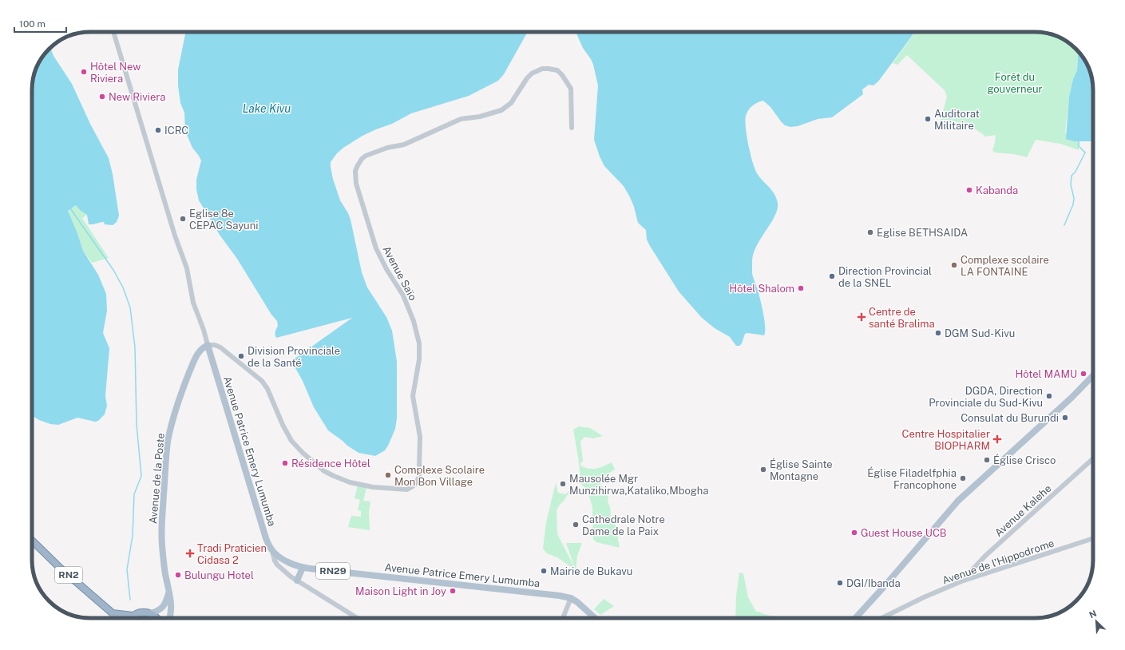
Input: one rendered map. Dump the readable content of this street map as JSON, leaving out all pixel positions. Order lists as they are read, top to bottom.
{
  "streets": {
    "highway": ["RN2"],
    "main road": ["Avenue Patrice Emery Lumumba", "Avenue de la Poste", "RN29"],
    "street": ["Avenue Saïo", "Avenue Kalehe", "Avenue de l'Hippodrome"]
  },
  "crossings": [
    ["Avenue Saïo", "Avenue Patrice Emery Lumumba"],
    ["Avenue Saïo", "Avenue de la Poste"],
    ["Avenue Patrice Emery Lumumba", "Avenue de la Poste"],
    ["Avenue Kalehe", "Avenue de l'Hippodrome"]
  ],
  "water": ["Lake Kivu"],
  "parks": ["Forêt du gouverneur"],
  "places": {
    "other": [
      "Hôtel New Riviera",
      "New Riviera",
      "Auditorat Militaire",
      "ICRC",
      "Kabanda",
      "Eglise 8e CEPAC Sayuni",
      "Eglise BETHSAIDA",
      "Complexe scolaire LA FONTAINE",
      "Direction Provincial de la SNEL",
      "Hôtel Shalom",
      "DGM Sud-Kivu",
      "Division Provinciale de la Santé",
      "Hôtel MAMU",
      "DGDA, Direction Provinciale du Sud-Kivu",
      "Consulat du Burundi",
      "Église Crisco",
      "Résidence Hôtel",
      "Église Sainte Montagne",
      "Complexe Scolaire Mon Bon Village",
      "Église Filadelfphia Francophone",
      "Mausolée Mgr Munzihirwa,Kataliko,Mbogha",
      "Cathedrale Notre Dame de la Paix",
      "Guest House UCB",
      "Mairie de Bukavu",
      "Bulungu Hotel",
      "DGI/Ibanda",
      "Maison Light in Joy"
    ],
    "health": ["Centre de santé Bralima", "Centre Hospitalier BIOPHARM", "Tradi Praticien Cidasa 2"]
  },
  "scale_bar": "100 m",
  "north": "top left"
}
